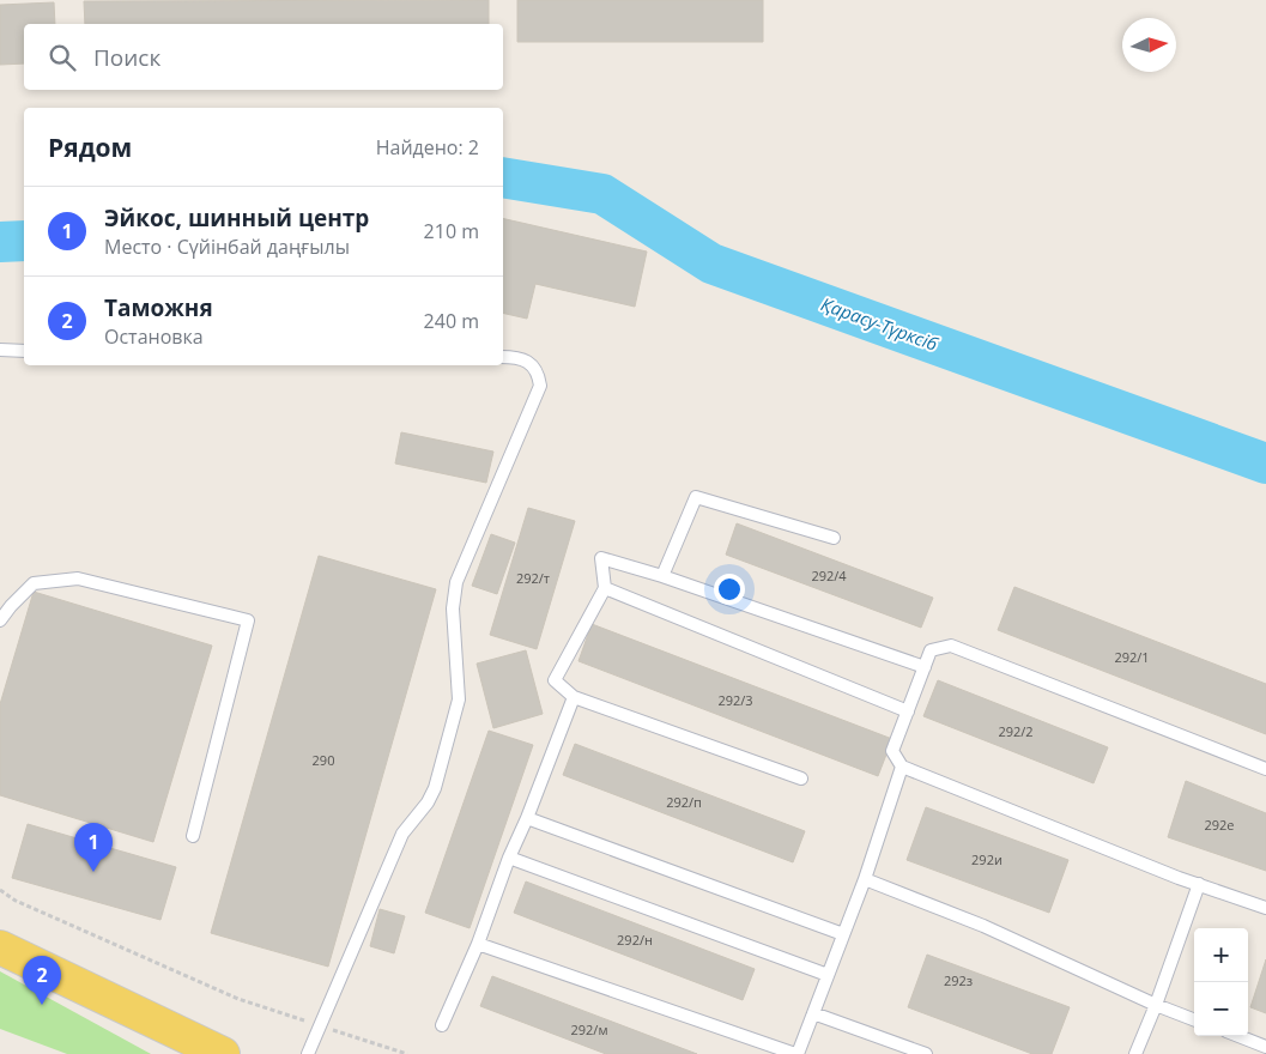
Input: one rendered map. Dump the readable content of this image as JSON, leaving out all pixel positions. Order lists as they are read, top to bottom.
{
  "water": ["Қарасу-Түрксіб"],
  "house_numbers": [
    "292/4",
    "292/т",
    "292/1",
    "292/3",
    "292/2",
    "290",
    "292/п",
    "292е",
    "292и",
    "292/н",
    "292з",
    "292/м"
  ],
  "north": "right",
  "page": {
    "search": "Поиск",
    "heading": ["Рядом", "Найдено: 2"],
    "list": [
      {
        "mark": "1",
        "name": "Эйкос, шинный центр",
        "note": "Место · Сүйінбай даңғылы",
        "value": "210 m"
      },
      {
        "mark": "2",
        "name": "Таможня",
        "note": "Остановка",
        "value": "240 m"
      }
    ],
    "pins": ["1", "2"],
    "map_buttons": ["+", "−"]
  }
}
